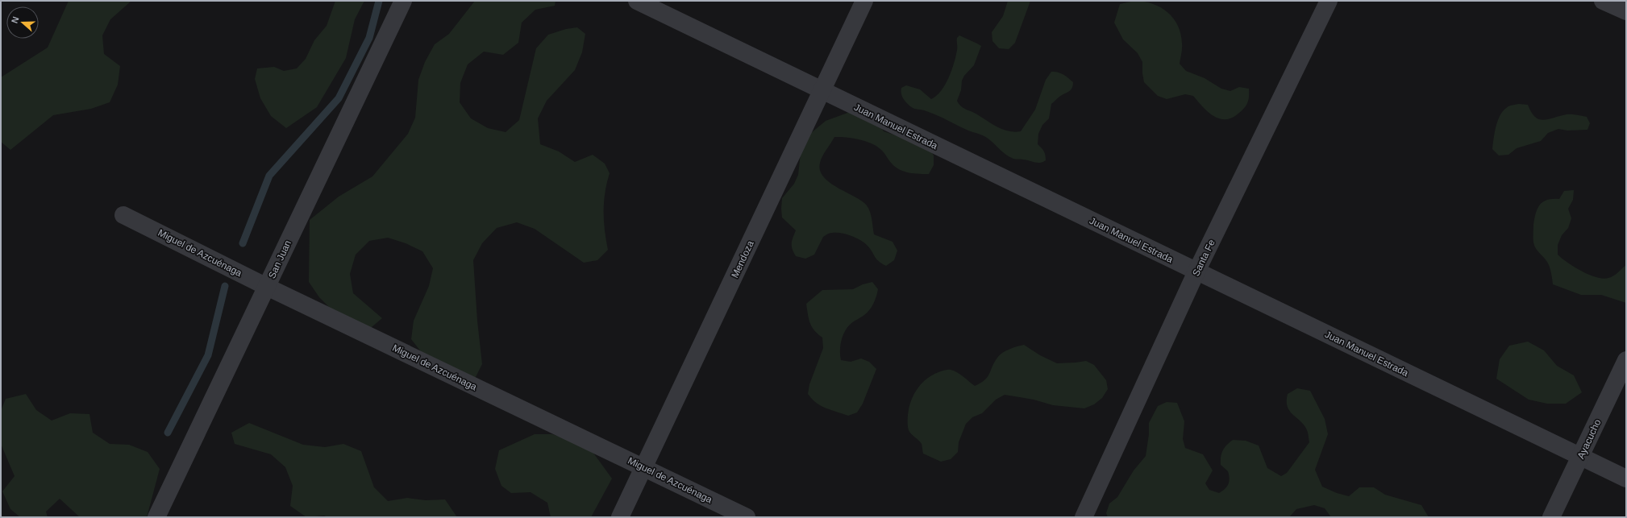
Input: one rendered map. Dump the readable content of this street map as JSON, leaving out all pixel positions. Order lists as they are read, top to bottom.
{
  "streets": {
    "street": [
      "Juan Manuel Estrada",
      "Miguel de Azcuénaga",
      "Santa Fe",
      "San Juan",
      "Mendoza",
      "Ayacucho"
    ]
  },
  "crossings": [
    ["Juan Manuel Estrada", "Santa Fe"],
    ["Juan Manuel Estrada", "Mendoza"],
    ["Juan Manuel Estrada", "Ayacucho"],
    ["Miguel de Azcuénaga", "San Juan"],
    ["Miguel de Azcuénaga", "Mendoza"]
  ],
  "north": "left"
}
